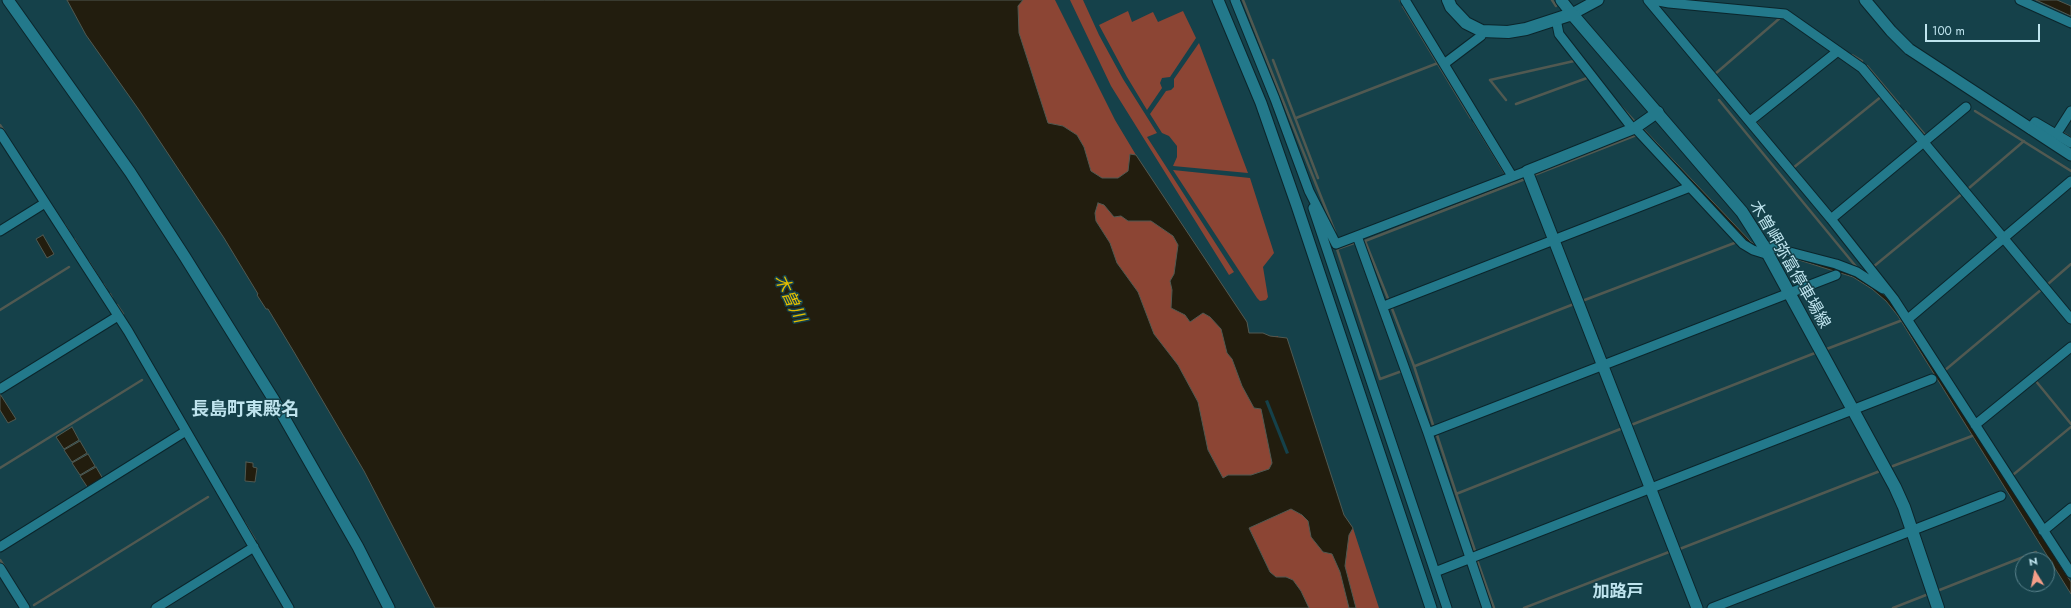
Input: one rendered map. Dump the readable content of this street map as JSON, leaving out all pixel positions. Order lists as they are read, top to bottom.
{
  "streets": {
    "main road": ["木曽岬弥富停車場線"]
  },
  "districts": ["長島町東殿名", "加路戸"],
  "water": ["木曽川"],
  "scale_bar": "100 m",
  "north": "top"
}
